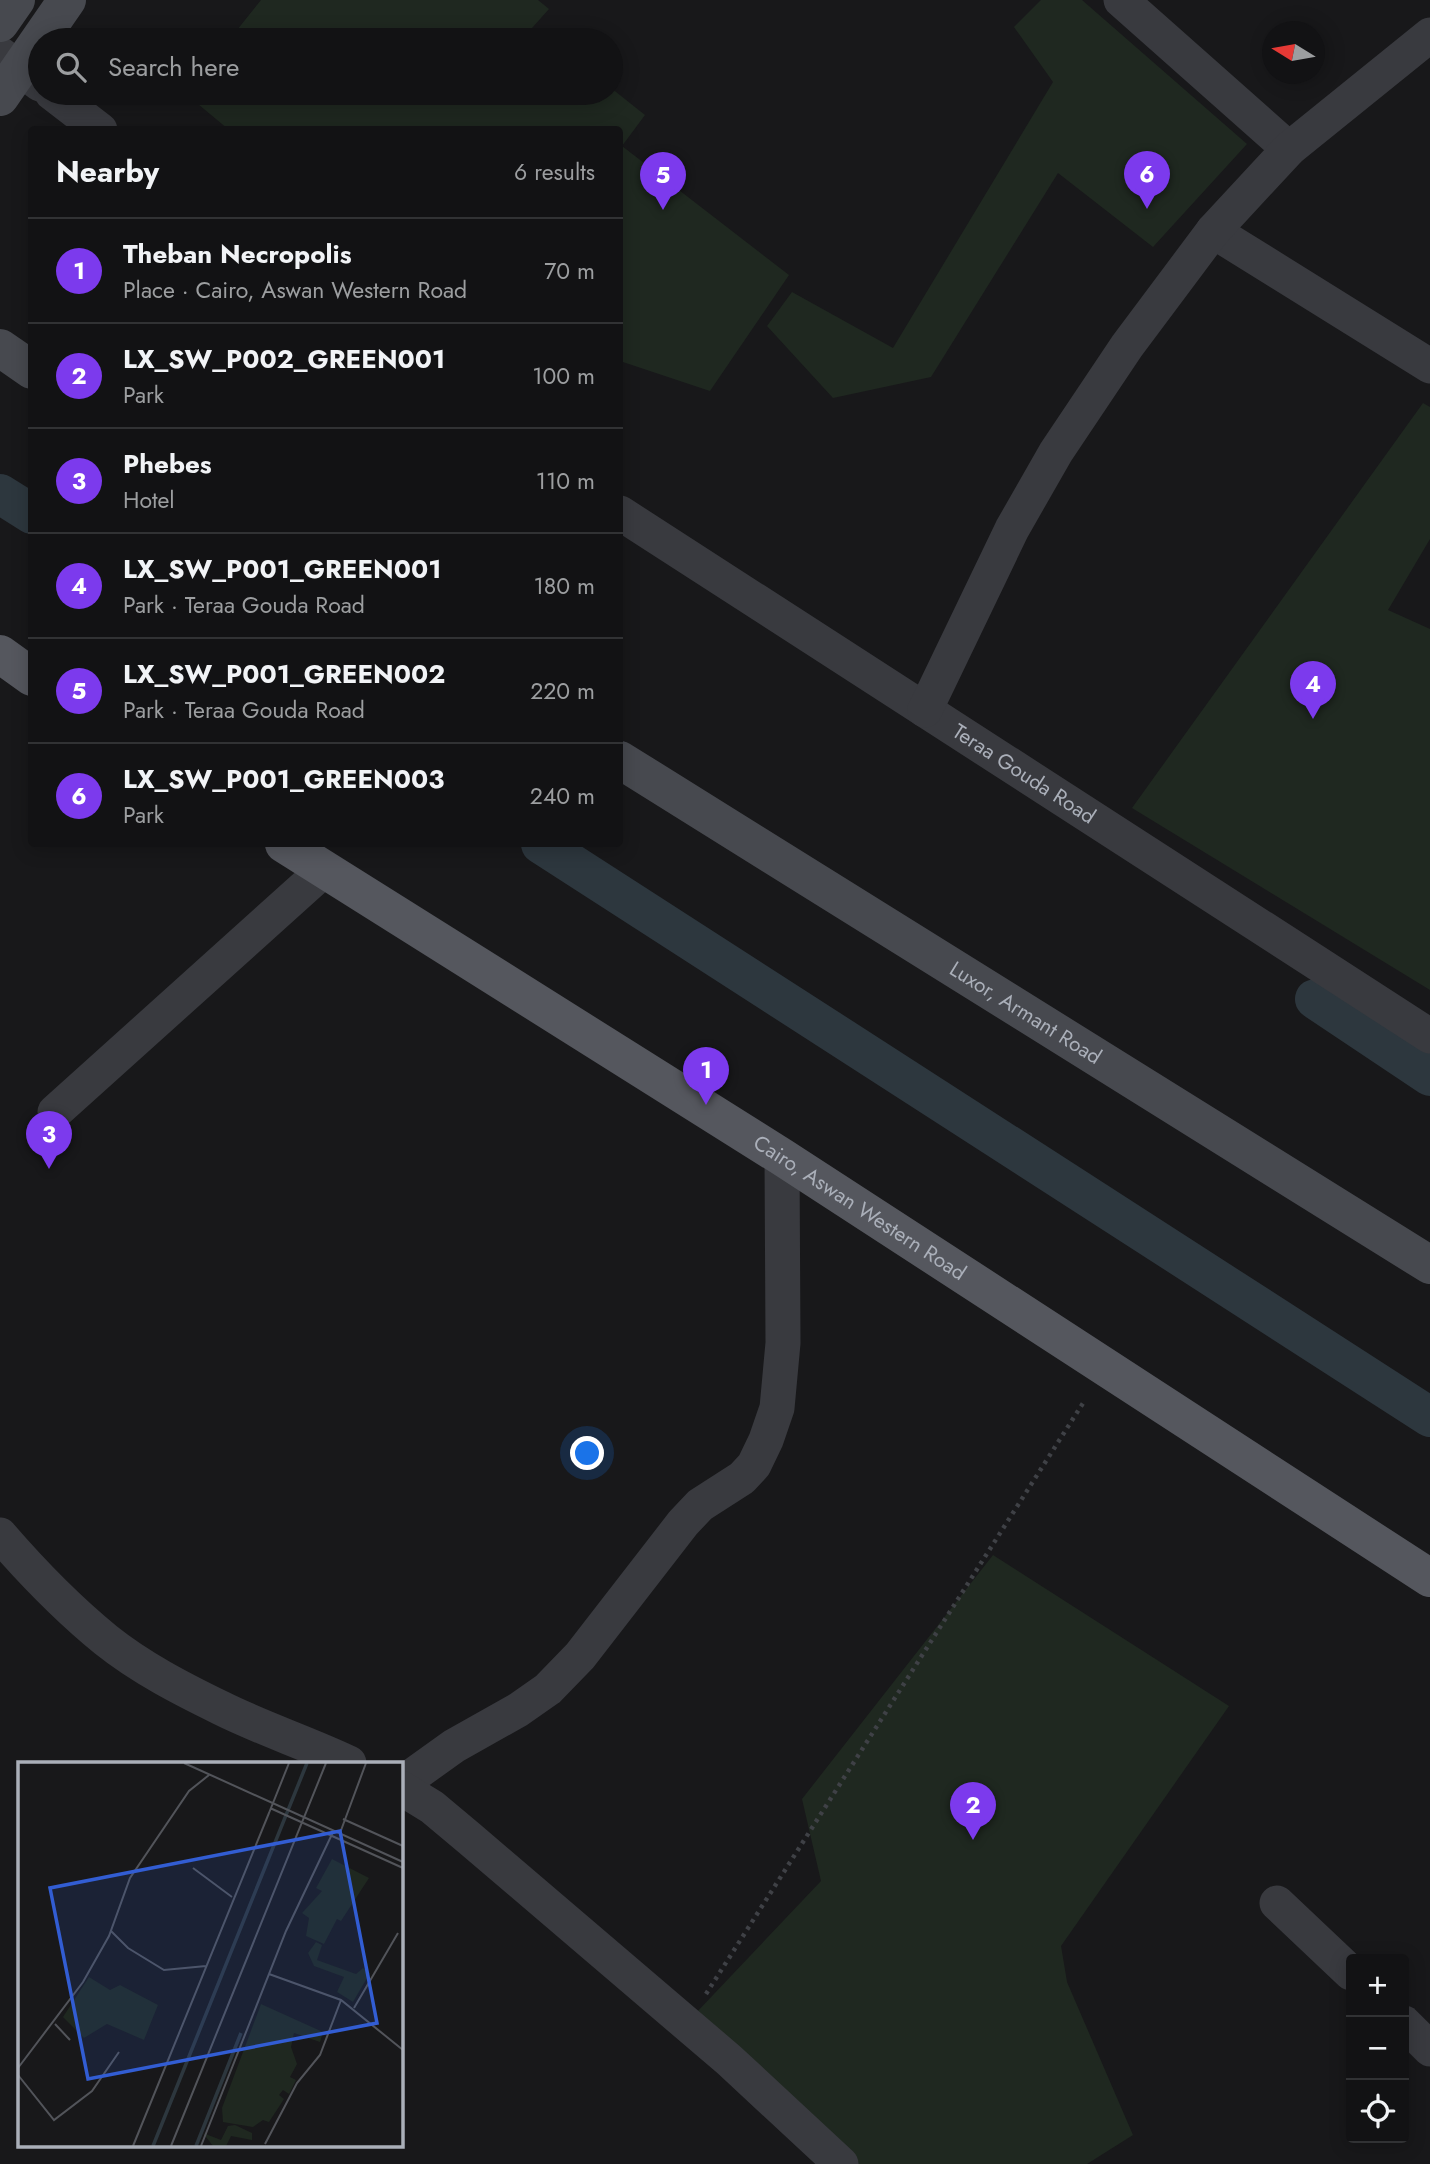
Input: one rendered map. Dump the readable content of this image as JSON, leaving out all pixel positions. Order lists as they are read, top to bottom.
{
  "streets": {
    "main road": ["Cairo, Aswan Western Road"],
    "street": ["Teraa Gouda Road", "Luxor, Armant Road"]
  },
  "north": "left",
  "page": {
    "search": "Search here",
    "heading": ["Nearby", "6 results"],
    "pins": [
      "6",
      "5",
      "4",
      "1",
      "3",
      "2"
    ],
    "list": [
      {
        "mark": "1",
        "name": "Theban Necropolis",
        "note": "Place · Cairo, Aswan Western Road",
        "value": "70 m"
      },
      {
        "mark": "2",
        "name": "LX_SW_P002_GREEN001",
        "note": "Park",
        "value": "100 m"
      },
      {
        "mark": "3",
        "name": "Phebes",
        "note": "Hotel",
        "value": "110 m"
      },
      {
        "mark": "4",
        "name": "LX_SW_P001_GREEN001",
        "note": "Park · Teraa Gouda Road",
        "value": "180 m"
      },
      {
        "mark": "5",
        "name": "LX_SW_P001_GREEN002",
        "note": "Park · Teraa Gouda Road",
        "value": "220 m"
      },
      {
        "mark": "6",
        "name": "LX_SW_P001_GREEN003",
        "note": "Park",
        "value": "240 m"
      }
    ],
    "map_buttons": ["+", "−"]
  }
}
